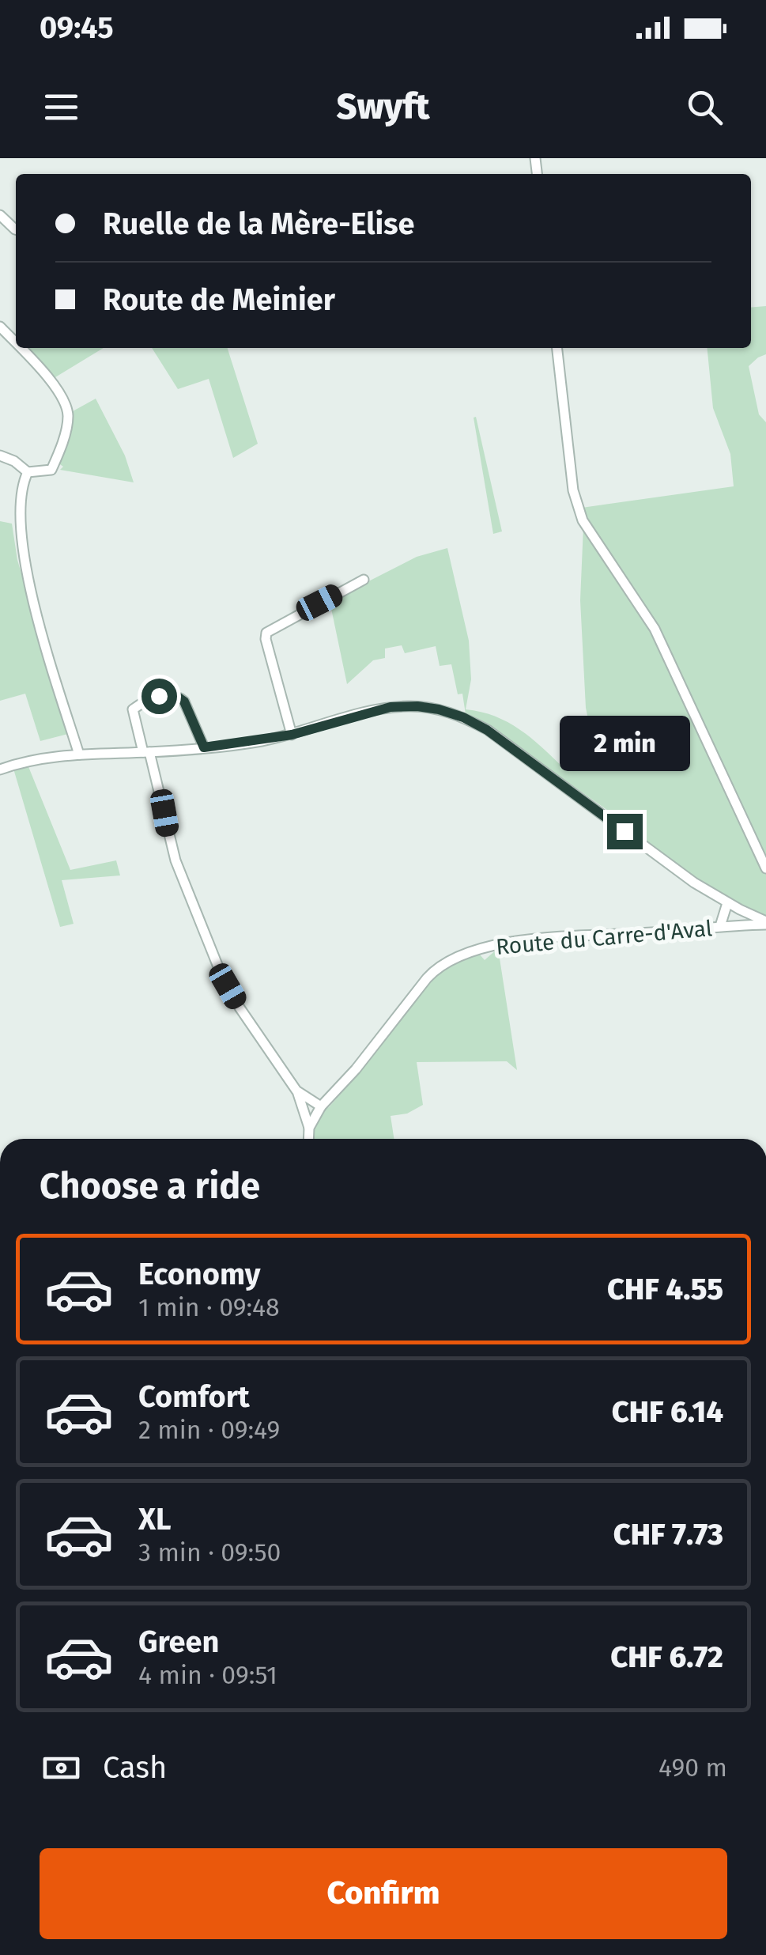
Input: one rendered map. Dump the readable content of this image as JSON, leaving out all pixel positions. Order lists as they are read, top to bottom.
{
  "streets": {
    "street": ["Route du Carre-d'Aval"]
  },
  "page": {
    "status": "09:45",
    "header": "Swyft",
    "banner": ["Ruelle de la Mère-Elise", "Route de Meinier"],
    "bubble": "2 min",
    "heading": "Choose a ride",
    "list": [
      {
        "name": "Economy",
        "note": "1 min · 09:48",
        "value": "CHF 4.55"
      },
      {
        "name": "Comfort",
        "note": "2 min · 09:49",
        "value": "CHF 6.14"
      },
      {
        "name": "XL",
        "note": "3 min · 09:50",
        "value": "CHF 7.73"
      },
      {
        "name": "Green",
        "note": "4 min · 09:51",
        "value": "CHF 6.72"
      }
    ],
    "pay": ["Cash", "490 m"],
    "buttons": "Confirm"
  }
}
